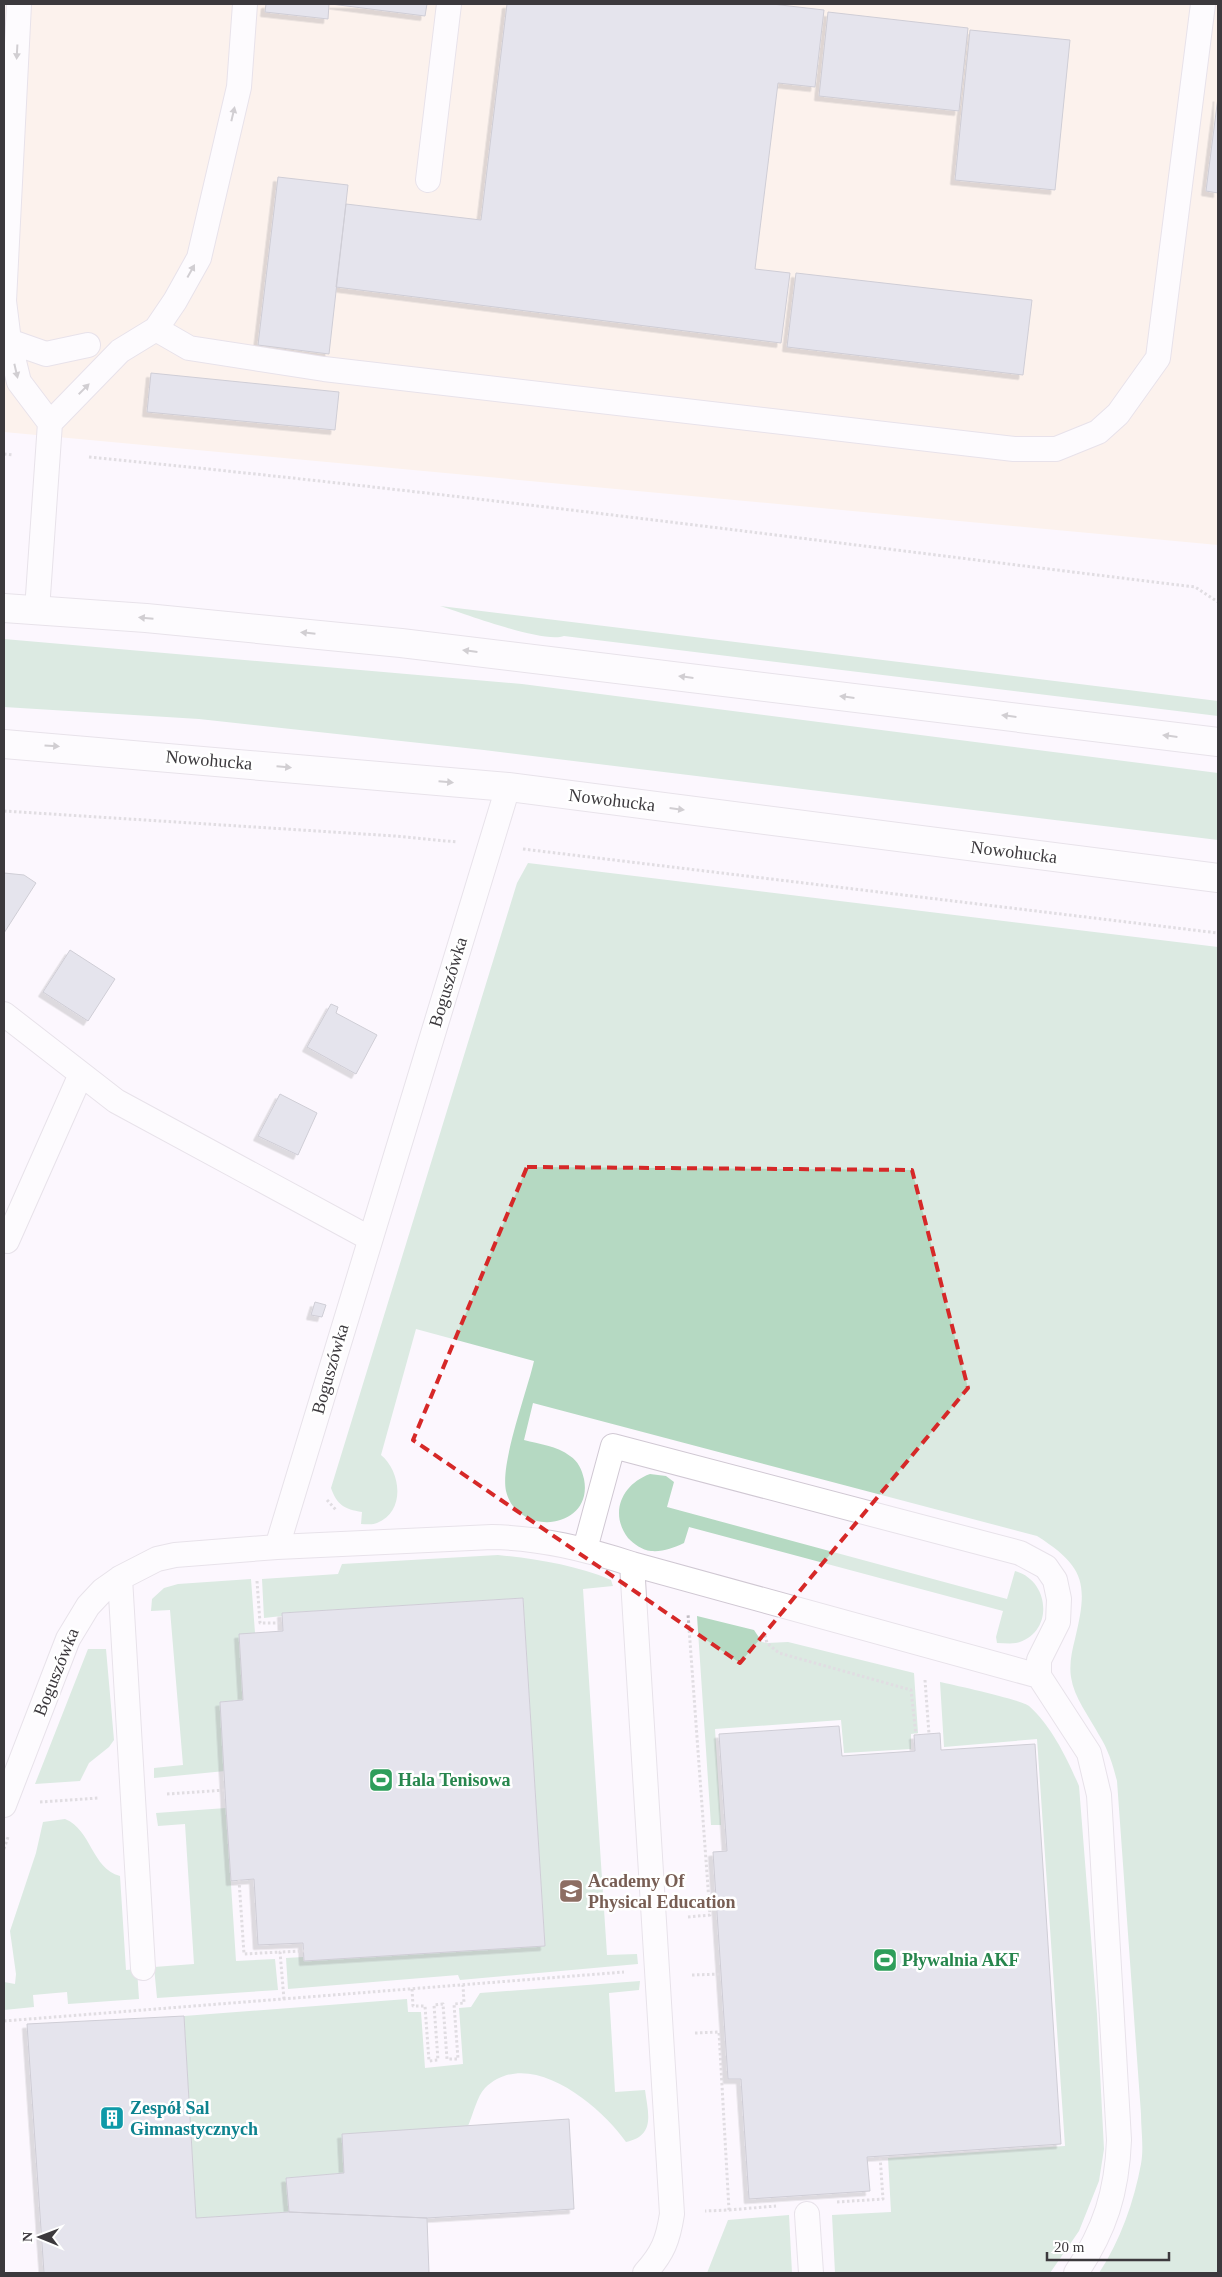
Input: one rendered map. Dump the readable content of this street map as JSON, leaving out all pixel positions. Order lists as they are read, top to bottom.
{
  "streets": {
    "main road": ["Nowohucka"],
    "lane": ["Boguszówka"]
  },
  "crossings": [
    ["Nowohucka", "Boguszówka"]
  ],
  "places": {
    "sports": ["Hala Tenisowa", "Pływalnia AKF"],
    "school or university": ["Academy Of Physical Education"],
    "building": ["Zespół Sal Gimnastycznych"]
  },
  "scale_bar": "20 m",
  "north": "left"
}
